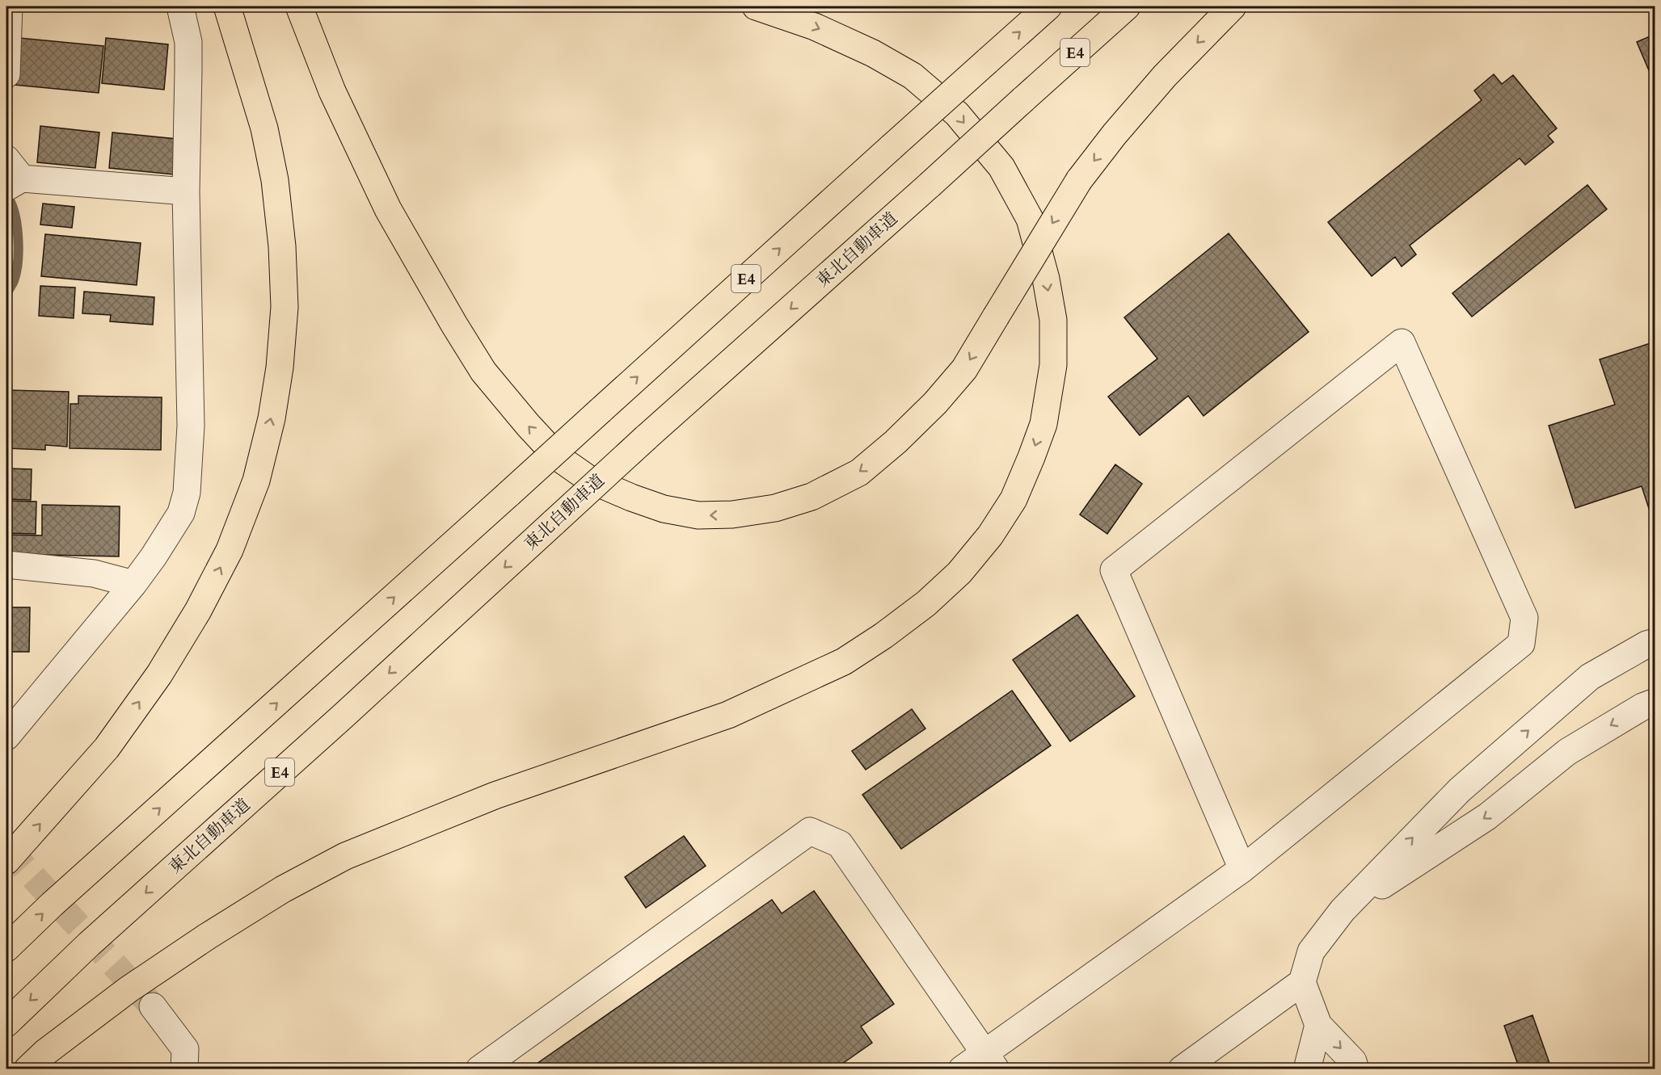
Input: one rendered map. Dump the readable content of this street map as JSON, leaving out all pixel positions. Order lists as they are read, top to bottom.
{
  "streets": {
    "highway": ["E4", "東北自動車道"]
  }
}
